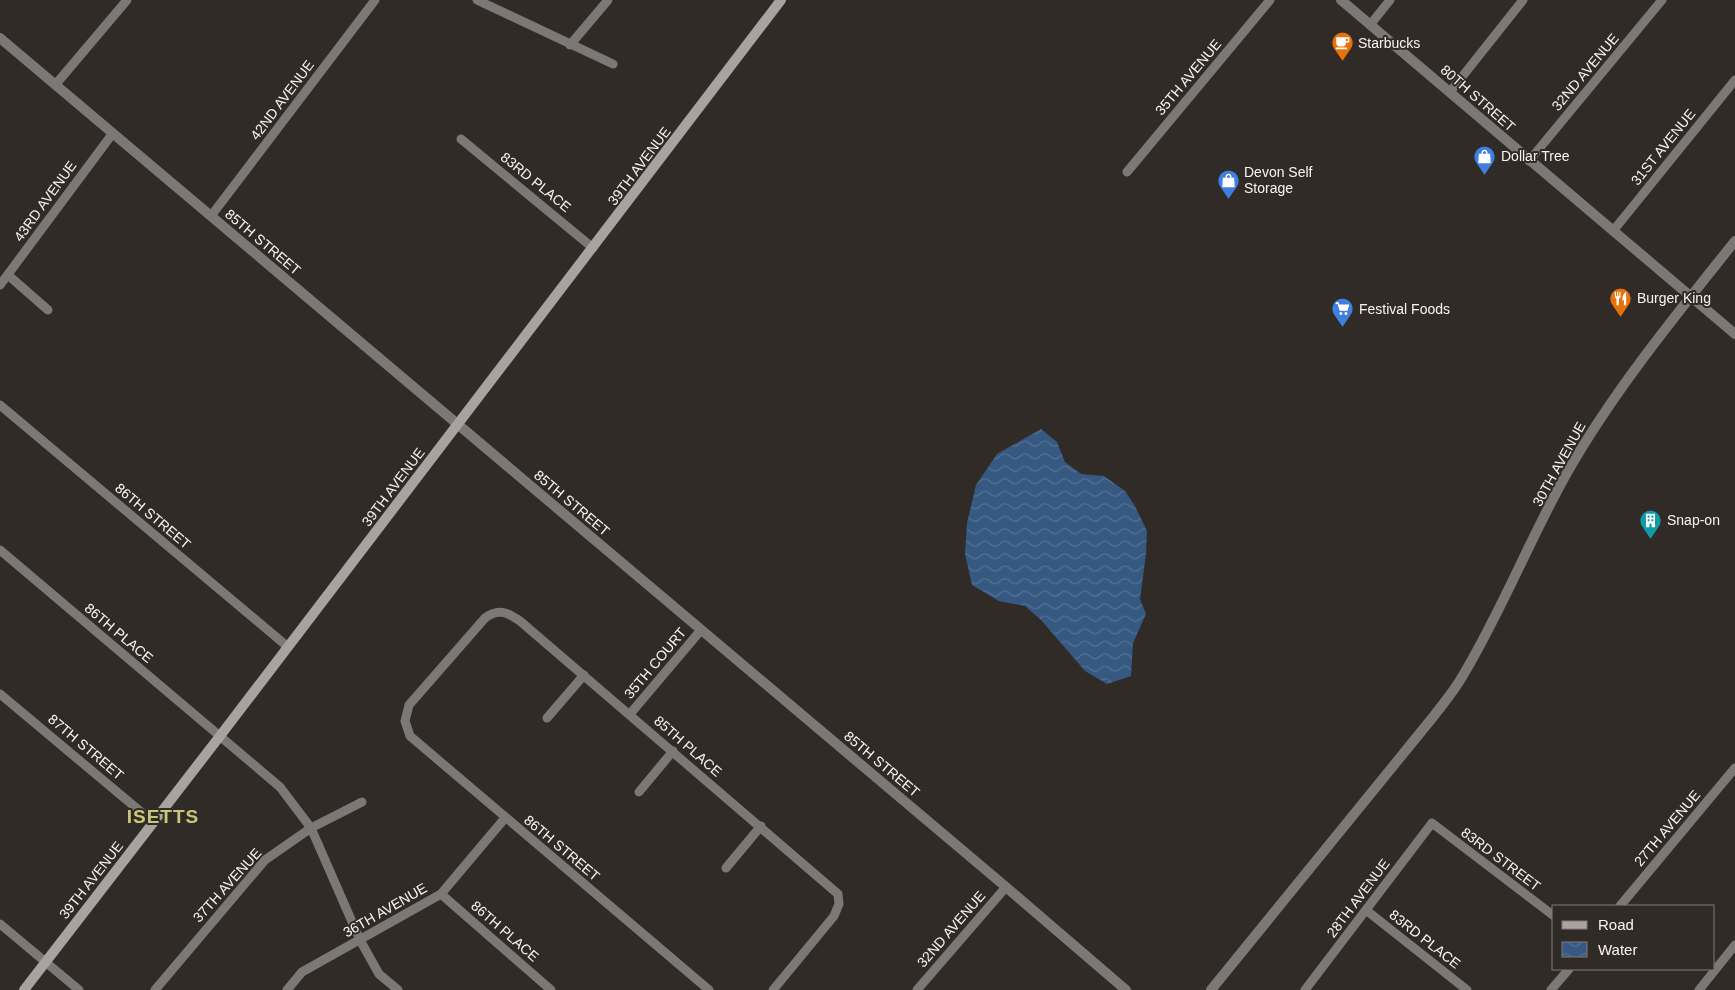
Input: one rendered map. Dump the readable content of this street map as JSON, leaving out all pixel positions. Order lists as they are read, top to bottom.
{
  "streets": {
    "main road": ["39TH AVENUE"],
    "street": [
      "32ND AVENUE",
      "35TH AVENUE",
      "80TH STREET",
      "42ND AVENUE",
      "31ST AVENUE",
      "83RD PLACE",
      "43RD AVENUE",
      "85TH STREET",
      "30TH AVENUE",
      "86TH STREET",
      "86TH PLACE",
      "35TH COURT",
      "85TH PLACE",
      "87TH STREET",
      "27TH AVENUE",
      "83RD STREET",
      "37TH AVENUE",
      "28TH AVENUE",
      "36TH AVENUE"
    ]
  },
  "crossings": [
    ["32ND AVENUE", "80TH STREET"],
    ["32ND AVENUE", "85TH STREET"],
    ["80TH STREET", "31ST AVENUE"],
    ["80TH STREET", "30TH AVENUE"],
    ["42ND AVENUE", "85TH STREET"],
    ["39TH AVENUE", "83RD PLACE"],
    ["39TH AVENUE", "85TH STREET"],
    ["39TH AVENUE", "86TH STREET"],
    ["39TH AVENUE", "86TH PLACE"],
    ["39TH AVENUE", "87TH STREET"],
    ["83RD PLACE", "28TH AVENUE"],
    ["43RD AVENUE", "85TH STREET"],
    ["85TH STREET", "35TH COURT"],
    ["86TH STREET", "85TH PLACE"],
    ["86TH STREET", "36TH AVENUE"],
    ["86TH PLACE", "37TH AVENUE"],
    ["86TH PLACE", "36TH AVENUE"],
    ["35TH COURT", "85TH PLACE"],
    ["83RD STREET", "28TH AVENUE"]
  ],
  "districts": ["ISETTS"],
  "places": {
    "cafe": ["Starbucks"],
    "shop": ["Dollar Tree", "Devon Self Storage"],
    "restaurant": ["Burger King"],
    "supermarket": ["Festival Foods"],
    "building": ["Snap-on"]
  },
  "legend": ["Road", "Water"]
}
